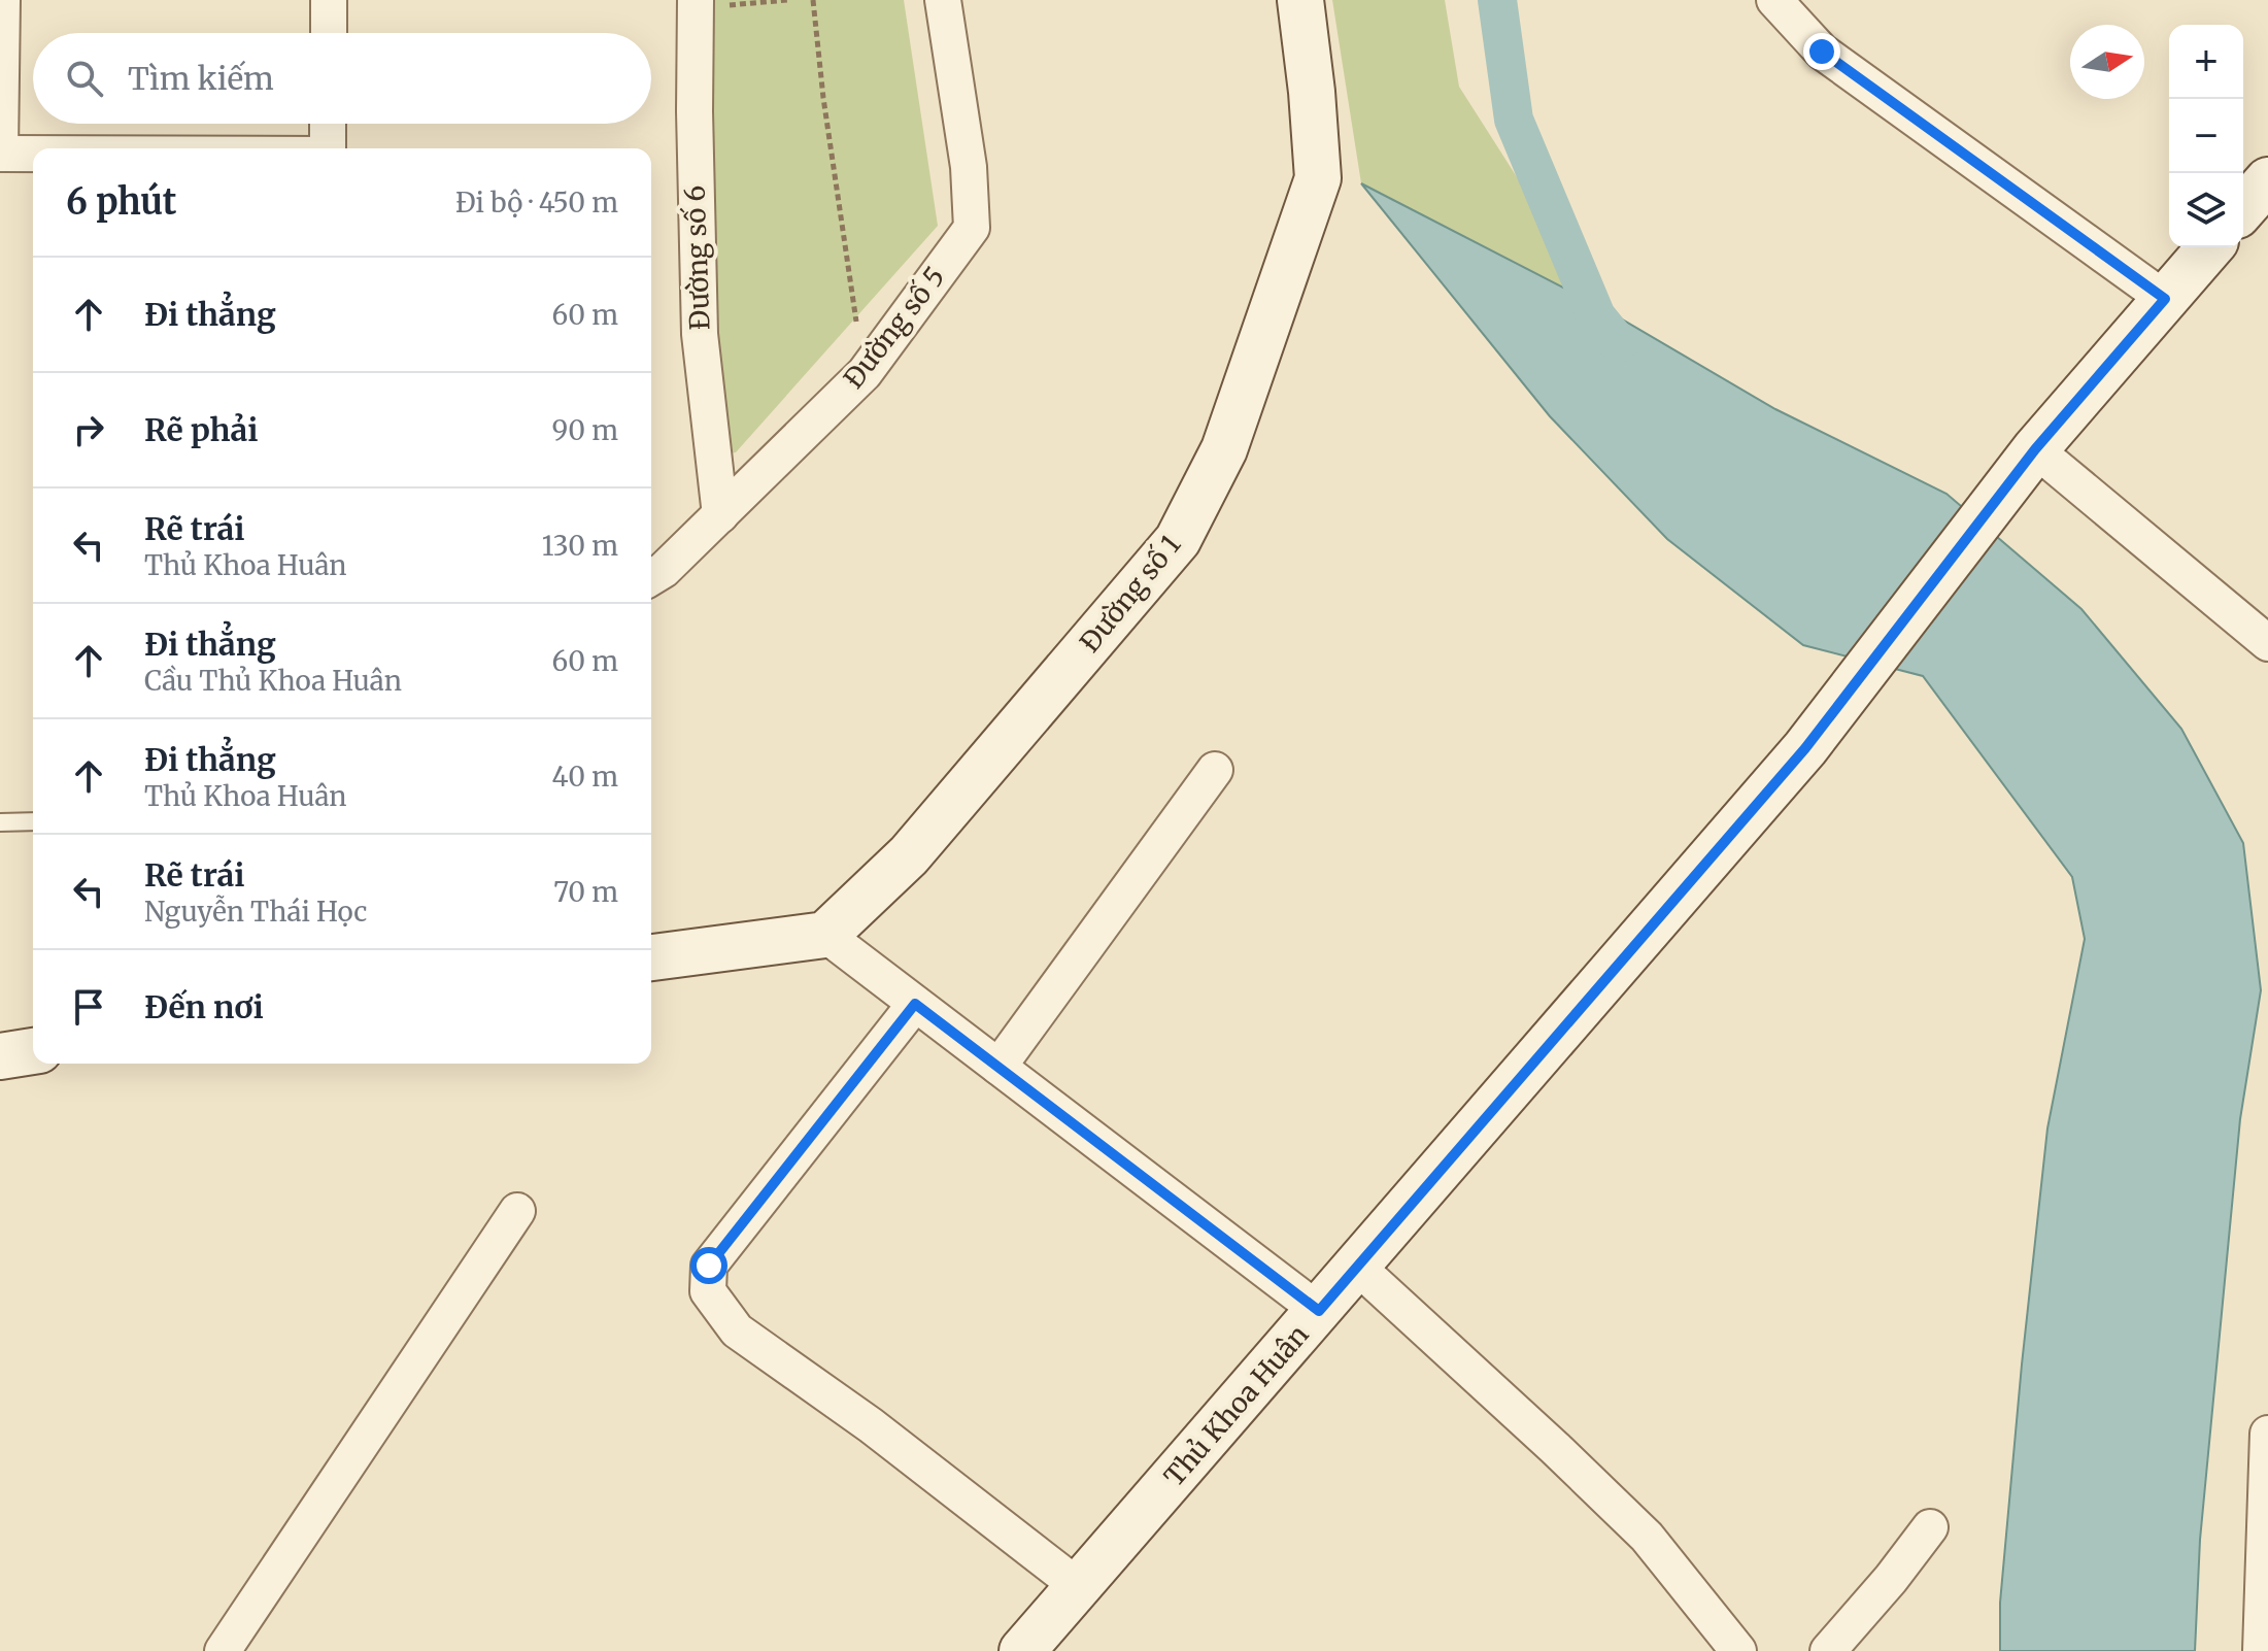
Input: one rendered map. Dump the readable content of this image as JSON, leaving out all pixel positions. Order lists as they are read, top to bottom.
{
  "streets": {
    "main road": ["Đường số 1", "Thủ Khoa Huân"],
    "street": ["Đường số 6", "Đường số 5"]
  },
  "crossings": [
    ["Đường số 6", "Đường số 5"]
  ],
  "north": "right",
  "page": {
    "map_buttons": ["+", "−"],
    "search": "Tìm kiếm",
    "heading": ["6 phút", "Đi bộ · 450 m"],
    "list": [
      ["Đi thẳng", "60 m"],
      ["Rẽ phải", "90 m"],
      ["Rẽ trái", "Thủ Khoa Huân", "130 m"],
      ["Đi thẳng", "Cầu Thủ Khoa Huân", "60 m"],
      ["Đi thẳng", "Thủ Khoa Huân", "40 m"],
      ["Rẽ trái", "Nguyễn Thái Học", "70 m"],
      "Đến nơi"
    ]
  }
}
